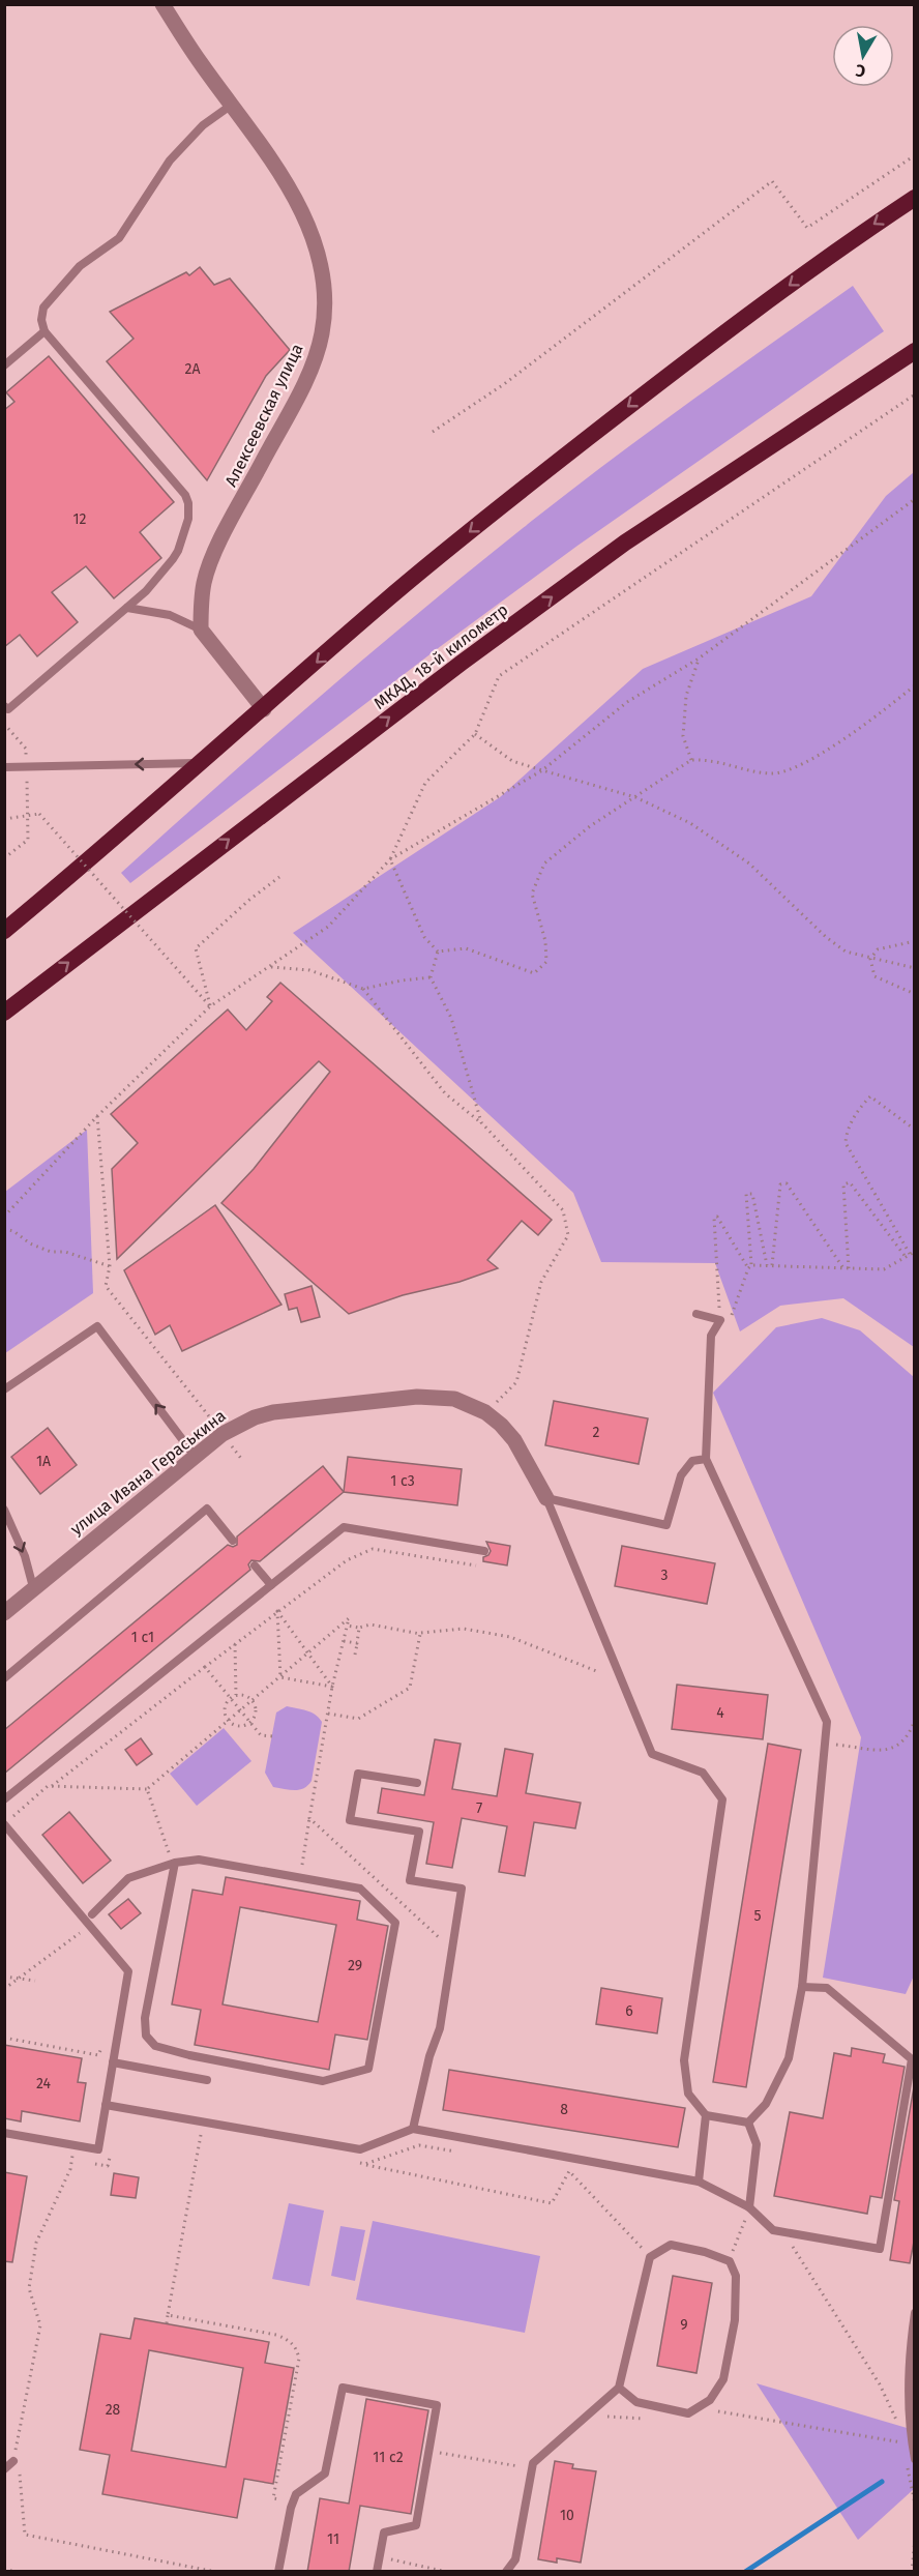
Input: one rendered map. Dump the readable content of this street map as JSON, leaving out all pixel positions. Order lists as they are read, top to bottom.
{
  "streets": {
    "highway": ["МКАД, 18-й километр"],
    "street": ["Алексеевская улица", "улица Ивана Гераськина"]
  },
  "house_numbers": [
    "2А",
    "12",
    "2",
    "1А",
    "1 с3",
    "3",
    "1 с1",
    "4",
    "7",
    "5",
    "29",
    "6",
    "24",
    "8",
    "9",
    "28",
    "11 с2",
    "10",
    "11"
  ],
  "north": "bottom"
}
